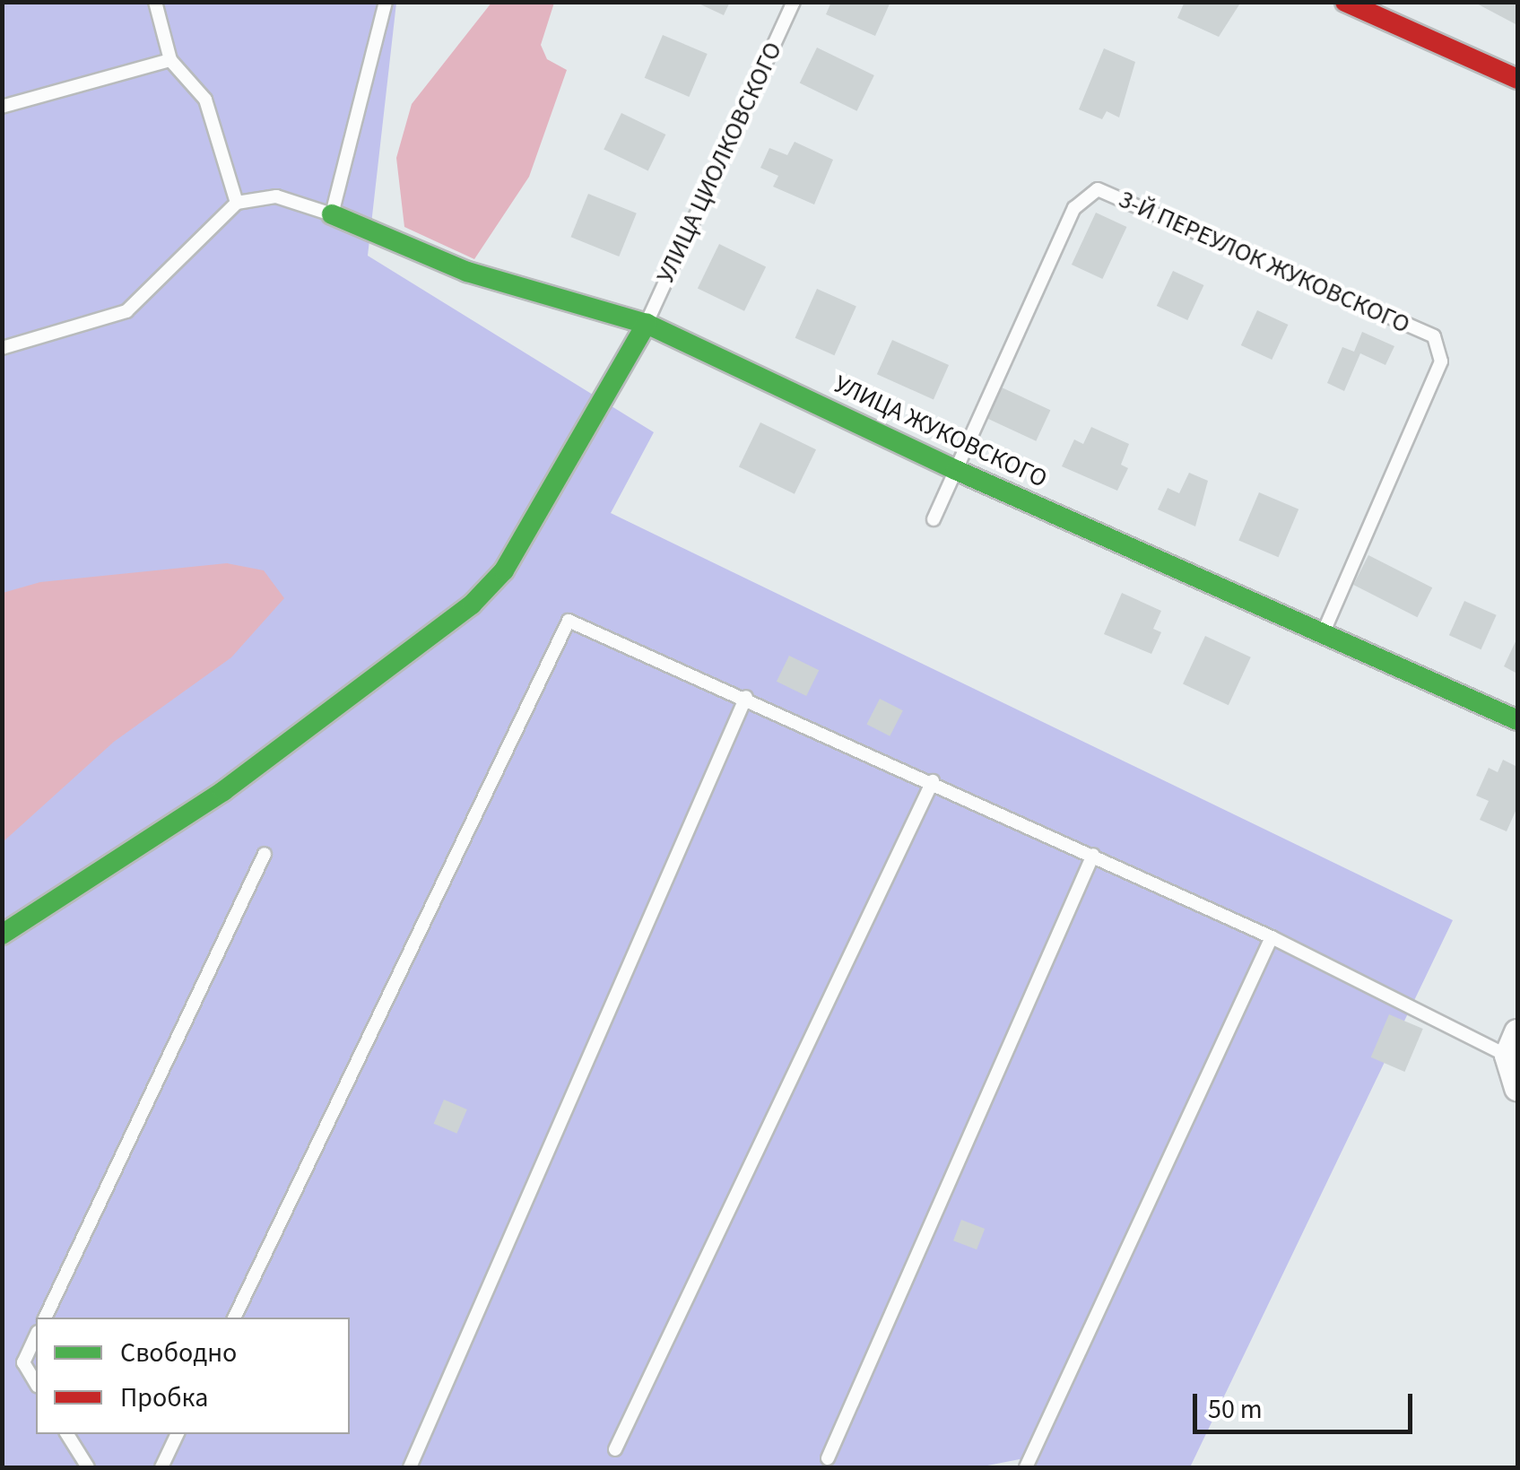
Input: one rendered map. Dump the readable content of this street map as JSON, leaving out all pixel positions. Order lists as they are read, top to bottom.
{
  "streets": {
    "street": ["УЛИЦА ЖУКОВСКОГО"],
    "lane": ["УЛИЦА ЦИОЛКОВСКОГО", "3-Й ПЕРЕУЛОК ЖУКОВСКОГО"]
  },
  "crossings": [
    ["УЛИЦА ЦИОЛКОВСКОГО", "УЛИЦА ЖУКОВСКОГО"],
    ["3-Й ПЕРЕУЛОК ЖУКОВСКОГО", "УЛИЦА ЖУКОВСКОГО"]
  ],
  "legend": ["Свободно", "Пробка"],
  "scale_bar": "50 m"
}
